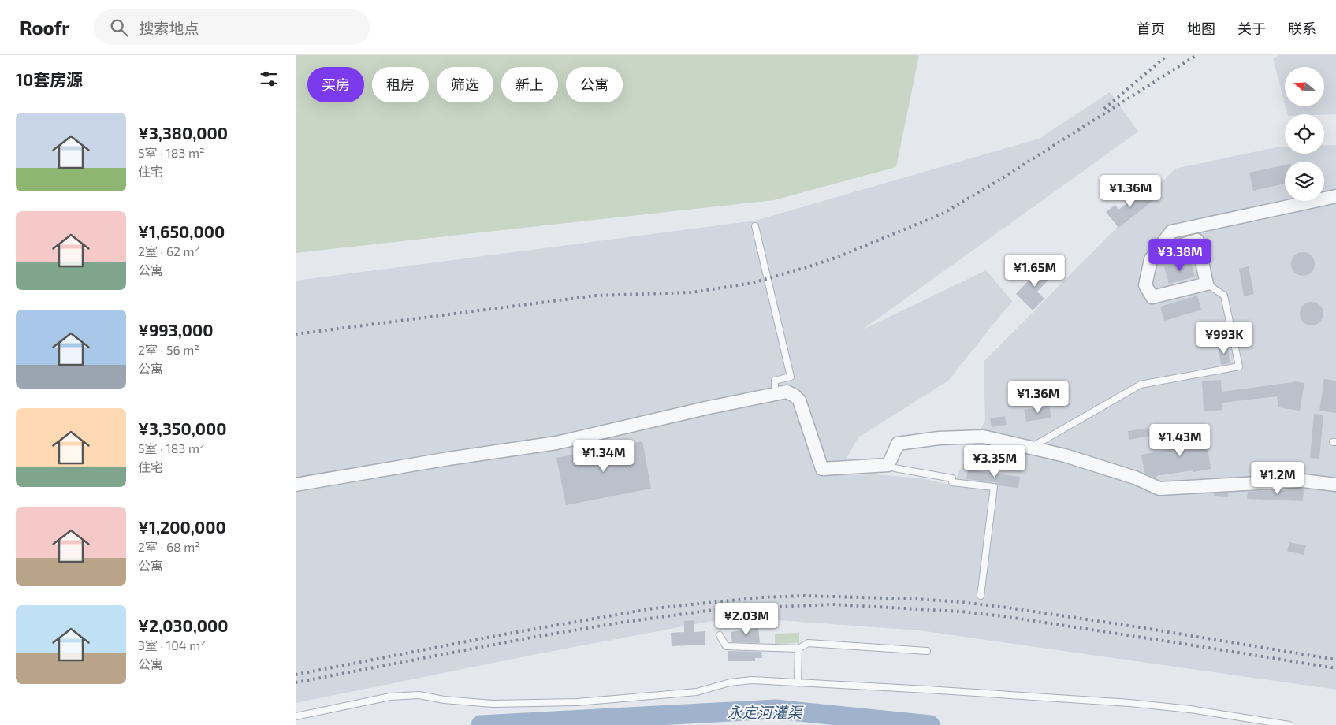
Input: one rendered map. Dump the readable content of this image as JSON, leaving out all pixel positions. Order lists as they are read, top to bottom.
{
  "water": ["永定河灌渠"],
  "north": "left",
  "page": {
    "header": "Roofr",
    "search": "搜索地点",
    "nav": [
      "首页",
      "地图",
      "关于",
      "联系"
    ],
    "heading": "10套房源",
    "chip": [
      "买房",
      "租房",
      "筛选",
      "新上",
      "公寓"
    ],
    "list": [
      {
        "name": "¥3,380,000",
        "note": "5室 · 183 m² · 住宅"
      },
      {
        "name": "¥1,650,000",
        "note": "2室 · 62 m² · 公寓"
      },
      {
        "name": "¥993,000",
        "note": "2室 · 56 m² · 公寓"
      },
      {
        "name": "¥3,350,000",
        "note": "5室 · 183 m² · 住宅"
      },
      {
        "name": "¥1,200,000",
        "note": "2室 · 68 m² · 公寓"
      },
      {
        "name": "¥2,030,000",
        "note": "3室 · 104 m² · 公寓"
      }
    ],
    "price": [
      "¥1.36M",
      "¥3.38M",
      "¥1.65M",
      "¥993K",
      "¥1.36M",
      "¥1.43M",
      "¥1.34M",
      "¥3.35M",
      "¥1.2M",
      "¥2.03M"
    ]
  }
}
